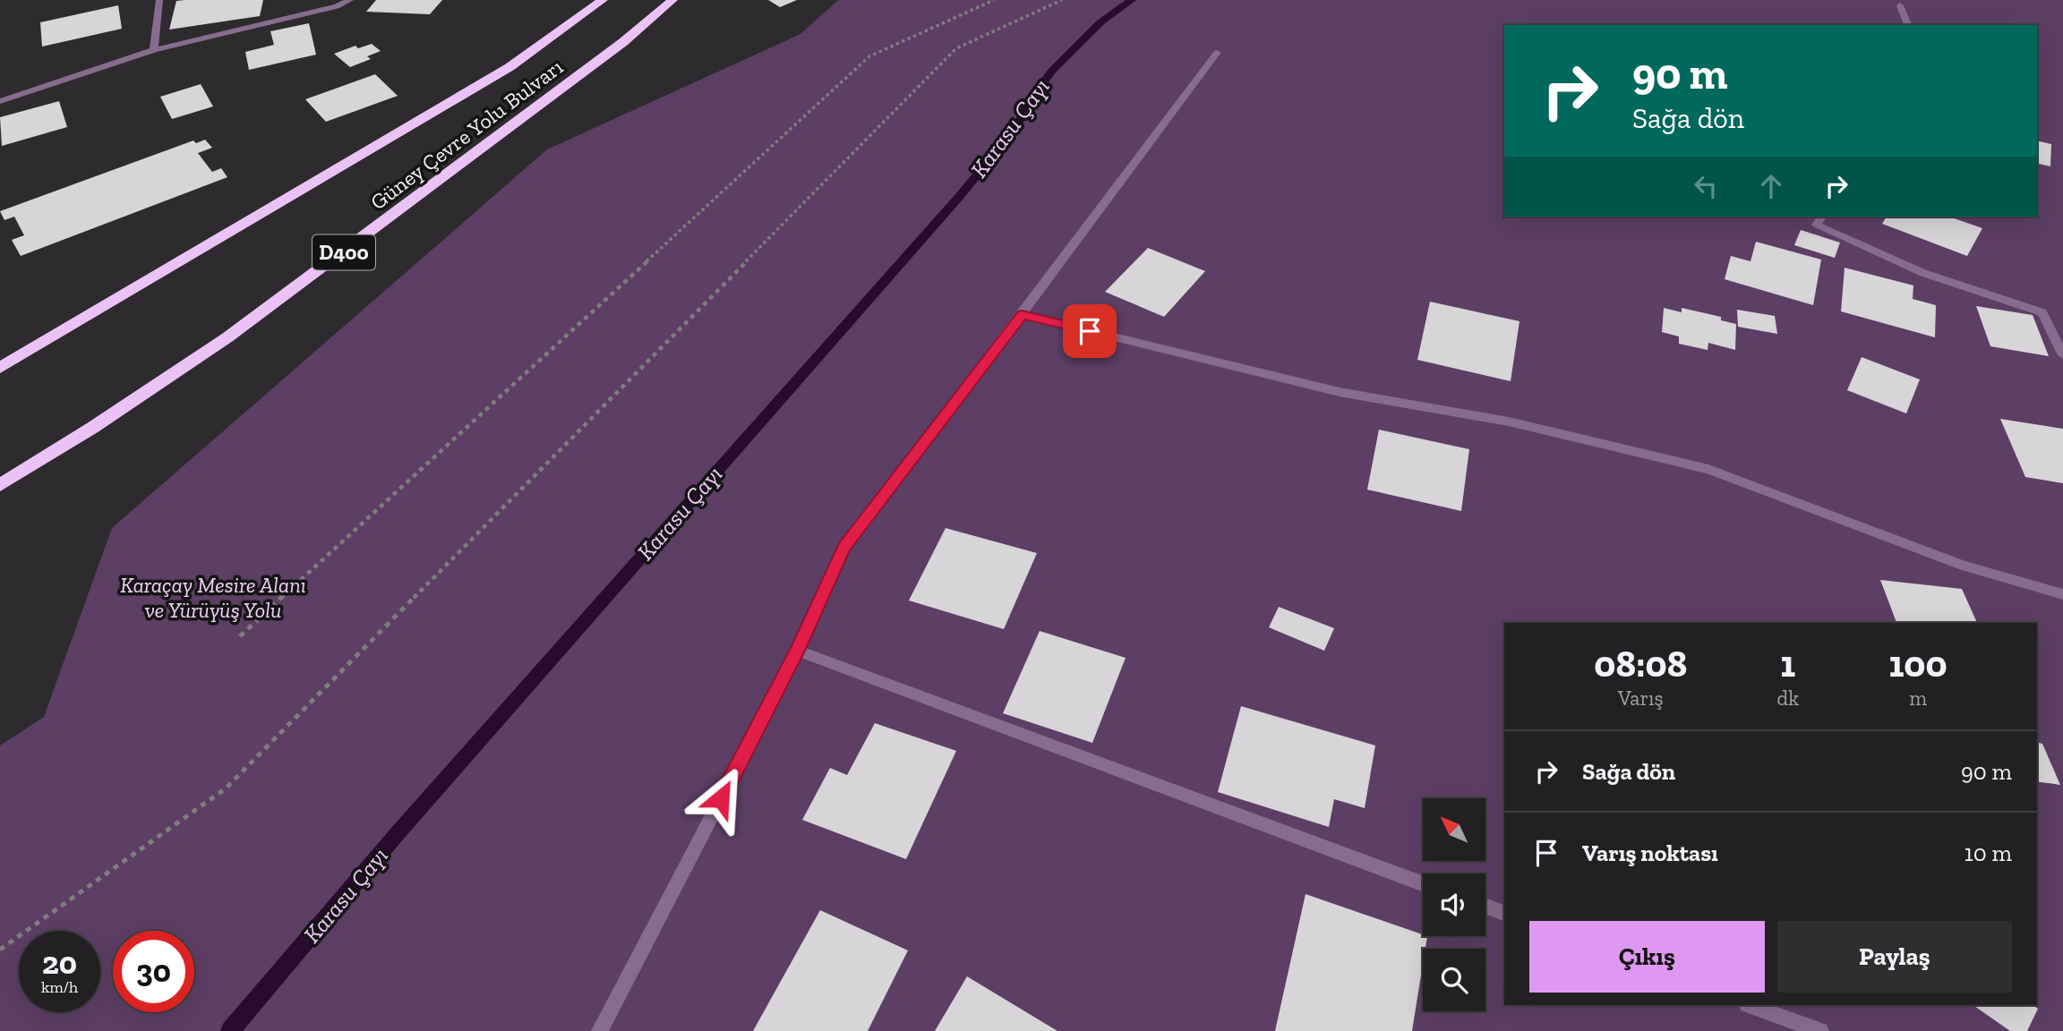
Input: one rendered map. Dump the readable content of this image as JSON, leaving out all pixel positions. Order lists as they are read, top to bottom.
{
  "streets": {
    "highway": ["Güney Çevre Yolu Bulvarı", "D400"]
  },
  "water": ["Karasu Çayı"],
  "parks": ["Karaçay Mesire Alanı ve Yürüyüş Yolu"],
  "north": "top left",
  "page": {
    "turn": ["90 m", "Sağa dön"],
    "eta": [
      "08:08",
      "Varış",
      "1",
      "dk",
      "100",
      "m"
    ],
    "list": [
      {
        "name": "Sağa dön",
        "value": "90 m"
      },
      {
        "name": "Varış noktası",
        "value": "10 m"
      }
    ],
    "buttons": ["Çıkış", "Paylaş"],
    "speed": "20 km/h",
    "limit": "30"
  }
}
